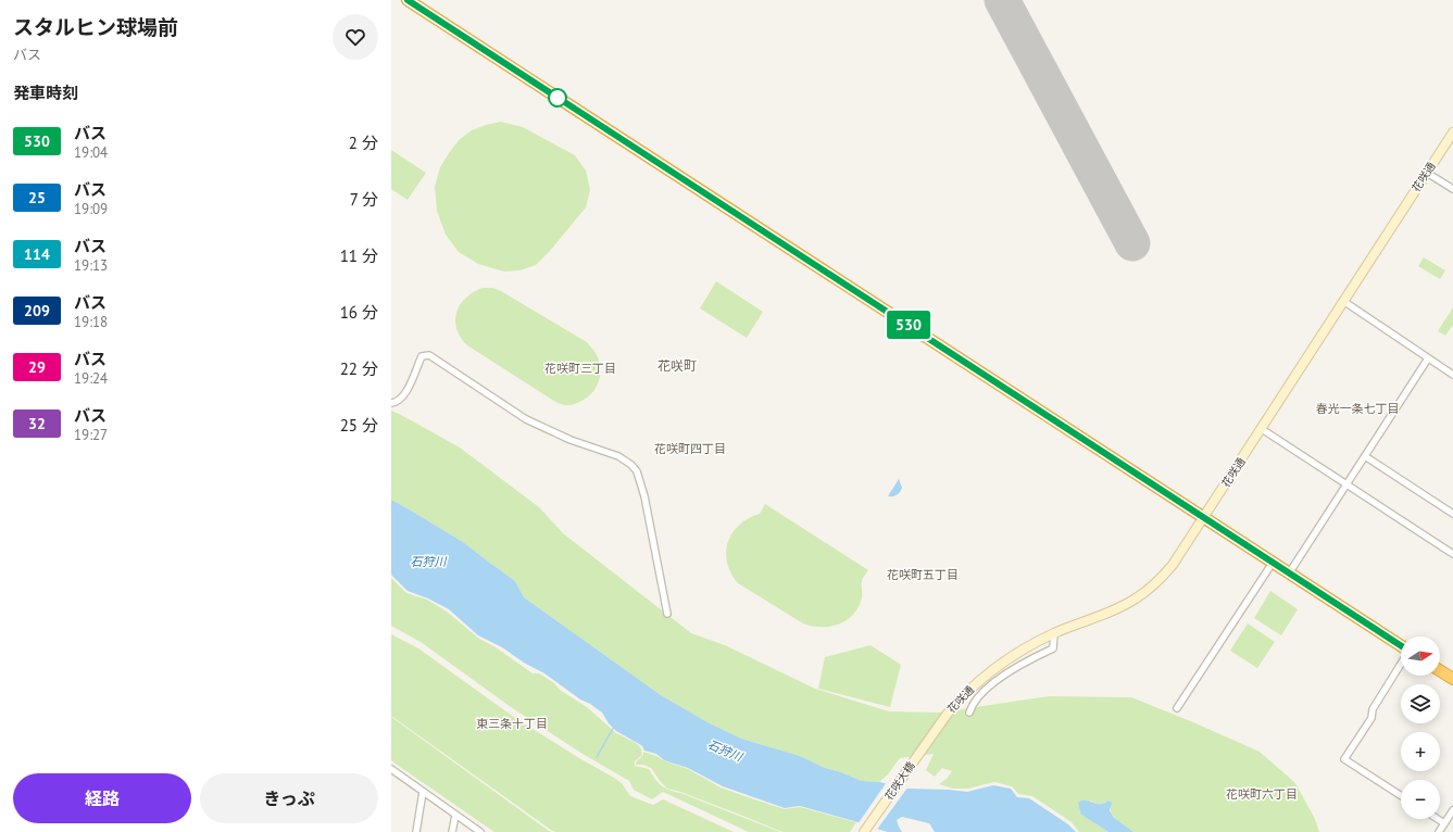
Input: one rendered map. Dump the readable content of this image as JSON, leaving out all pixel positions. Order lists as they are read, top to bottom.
{
  "streets": {
    "street": ["花咲通", "花咲大橋"]
  },
  "crossings": [
    ["花咲通", "花咲大橋"]
  ],
  "districts": [
    "花咲町",
    "花咲町三丁目",
    "春光一条七丁目",
    "花咲町四丁目",
    "花咲町五丁目",
    "東三条十丁目",
    "花咲町六丁目"
  ],
  "water": ["石狩川"],
  "lines": ["bus line 530"],
  "north": "right",
  "page": {
    "heading": [
      ["スタルヒン球場前", "バス"],
      "発車時刻"
    ],
    "on_map": "530",
    "list": [
      {
        "mark": "530",
        "name": "バス",
        "note": "19:04",
        "value": "2 分"
      },
      {
        "mark": "25",
        "name": "バス",
        "note": "19:09",
        "value": "7 分"
      },
      {
        "mark": "114",
        "name": "バス",
        "note": "19:13",
        "value": "11 分"
      },
      {
        "mark": "209",
        "name": "バス",
        "note": "19:18",
        "value": "16 分"
      },
      {
        "mark": "29",
        "name": "バス",
        "note": "19:24",
        "value": "22 分"
      },
      {
        "mark": "32",
        "name": "バス",
        "note": "19:27",
        "value": "25 分"
      }
    ],
    "map_buttons": ["+", "−"],
    "buttons": ["経路", "きっぷ"]
  }
}
